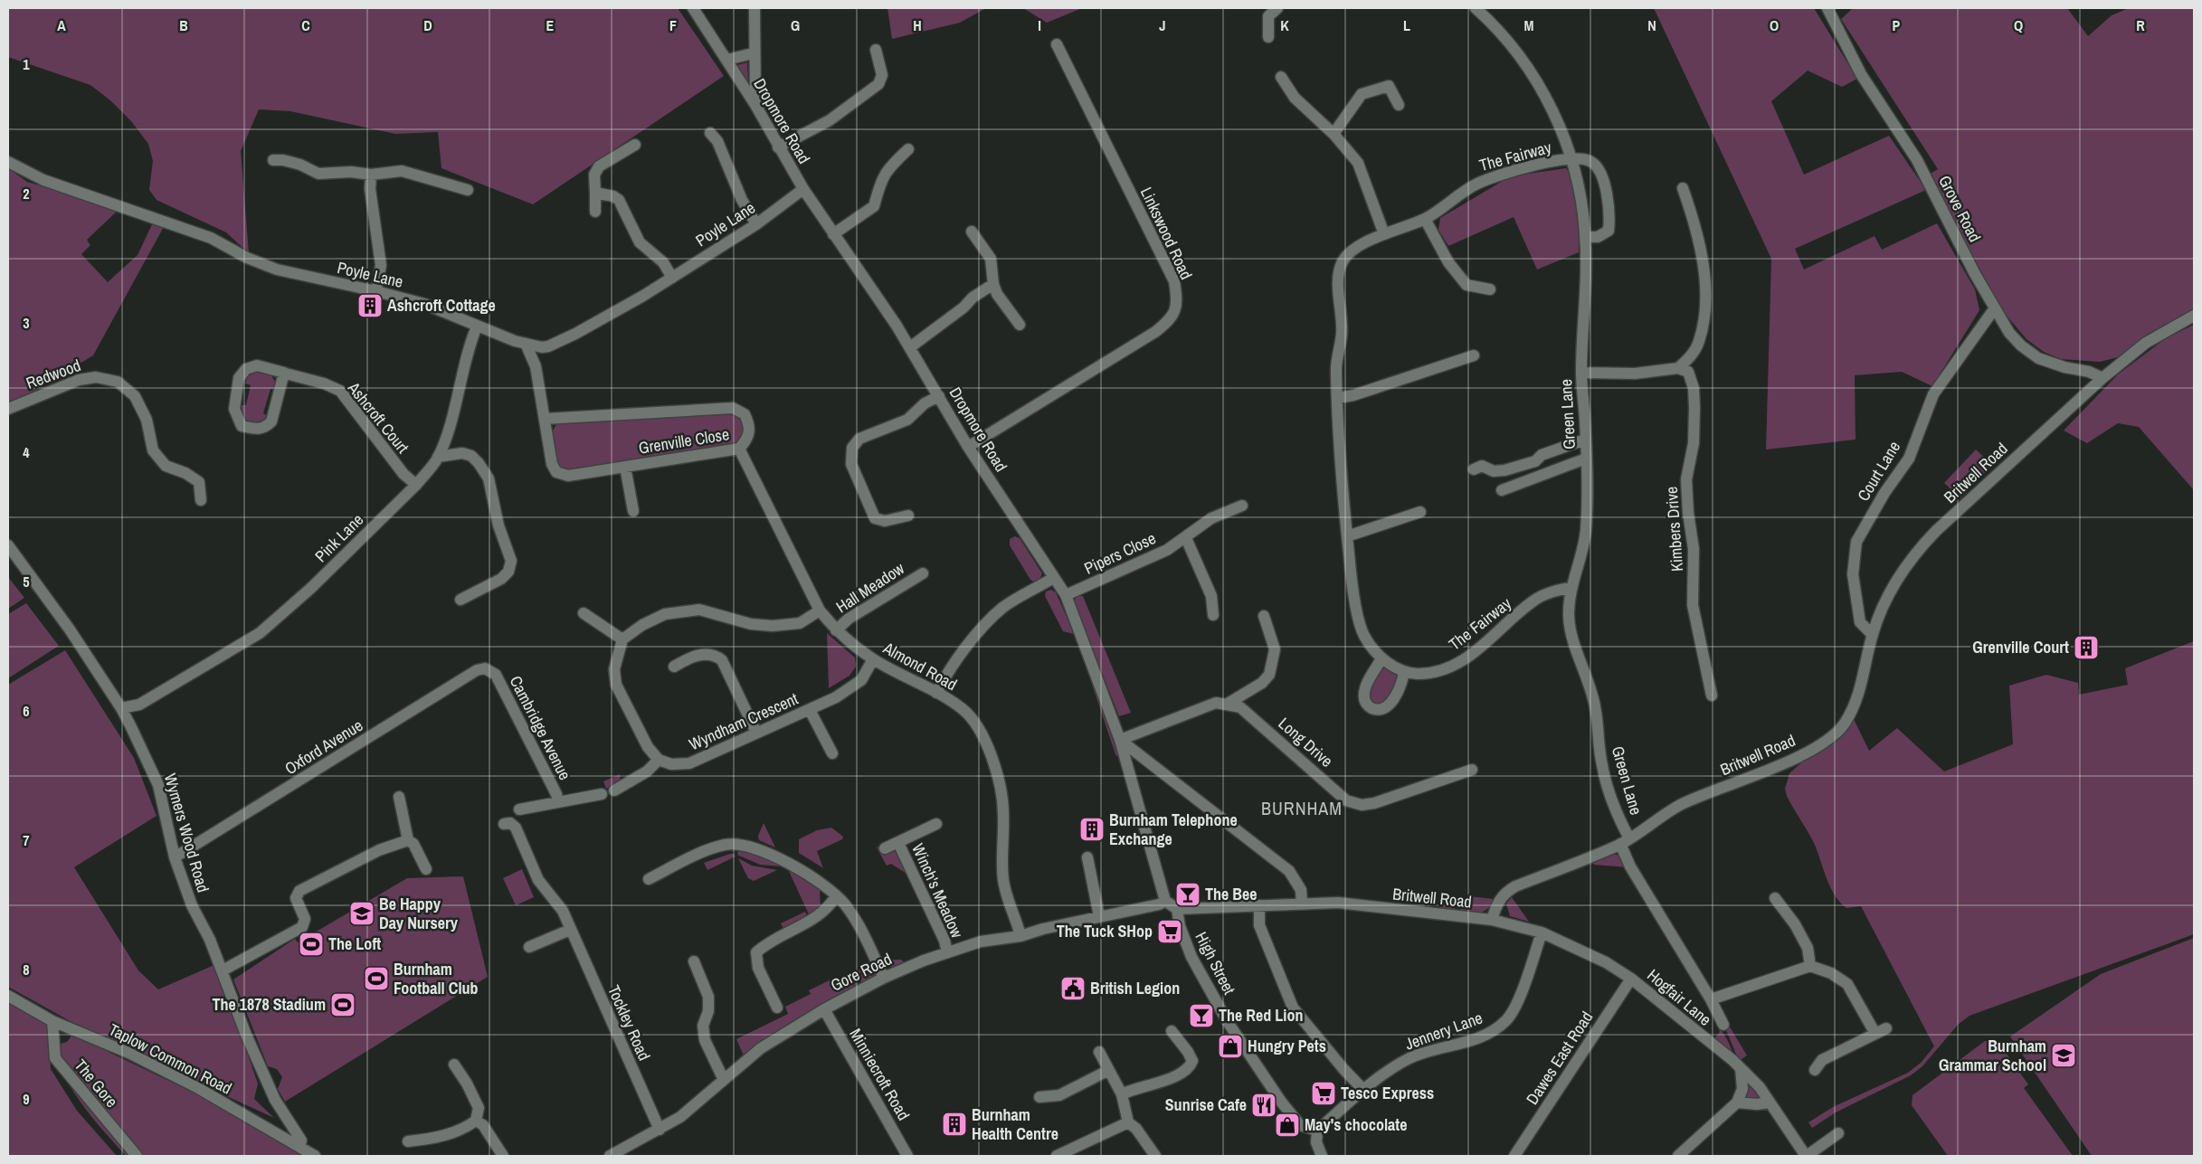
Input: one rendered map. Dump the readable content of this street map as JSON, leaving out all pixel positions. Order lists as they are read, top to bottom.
{
  "streets": {
    "street": [
      "Dropmore Road",
      "The Fairway",
      "Grove Road",
      "Poyle Lane",
      "Linkswood Road",
      "Redwood",
      "Green Lane",
      "Ashcroft Court",
      "Grenville Close",
      "Court Lane",
      "Britwell Road",
      "Kimbers Drive",
      "Pink Lane",
      "Pipers Close",
      "Hall Meadow",
      "Almond Road",
      "Wyndham Crescent",
      "Cambridge Avenue",
      "Long Drive",
      "Oxford Avenue",
      "Wymers Wood Road",
      "Winch's Meadow",
      "High Street",
      "Gore Road",
      "Hogfair Lane",
      "Tockley Road",
      "Jennery Lane",
      "Dawes East Road",
      "Taplow Common Road",
      "Minniecroft Road",
      "The Gore"
    ]
  },
  "crossings": [
    ["Dropmore Road", "Poyle Lane"],
    ["Dropmore Road", "Linkswood Road"],
    ["Dropmore Road", "Pipers Close"],
    ["Dropmore Road", "Gore Road"],
    ["The Fairway", "Green Lane"],
    ["Grove Road", "Court Lane"],
    ["Grove Road", "Britwell Road"],
    ["Poyle Lane", "Grenville Close"],
    ["Poyle Lane", "Pink Lane"],
    ["Green Lane", "Britwell Road"],
    ["Ashcroft Court", "Pink Lane"],
    ["Grenville Close", "Almond Road"],
    ["Court Lane", "Britwell Road"],
    ["Britwell Road", "High Street"],
    ["Britwell Road", "Hogfair Lane"],
    ["Pink Lane", "Wymers Wood Road"],
    ["Hall Meadow", "Almond Road"],
    ["Almond Road", "Wyndham Crescent"],
    ["Almond Road", "Gore Road"],
    ["Cambridge Avenue", "Oxford Avenue"],
    ["Oxford Avenue", "Wymers Wood Road"],
    ["Wymers Wood Road", "Taplow Common Road"],
    ["Winch's Meadow", "Gore Road"],
    ["High Street", "Jennery Lane"],
    ["Gore Road", "Tockley Road"],
    ["Gore Road", "Minniecroft Road"],
    ["Hogfair Lane", "Jennery Lane"],
    ["Hogfair Lane", "Dawes East Road"],
    ["Taplow Common Road", "The Gore"]
  ],
  "districts": ["BURNHAM"],
  "places": {
    "building": [
      "Ashcroft Cottage",
      "Grenville Court",
      "Burnham Telephone Exchange",
      "Burnham Health Centre"
    ],
    "bar": ["The Bee", "The Red Lion"],
    "school or university": ["Be Happy Day Nursery", "Burnham Grammar School"],
    "supermarket": ["The Tuck SHop", "Tesco Express"],
    "sports": ["The Loft", "Burnham Football Club", "The 1878 Stadium"],
    "public building": ["British Legion"],
    "shop": ["Hungry Pets", "May's chocolate"],
    "restaurant": ["Sunrise Cafe"]
  },
  "grid": {
    "columns": [
      "A",
      "B",
      "C",
      "D",
      "E",
      "F",
      "G",
      "H",
      "I",
      "J",
      "K",
      "L",
      "M",
      "N",
      "O",
      "P",
      "Q",
      "R"
    ],
    "rows": [
      "1",
      "2",
      "3",
      "4",
      "5",
      "6",
      "7",
      "8",
      "9"
    ]
  }
}
